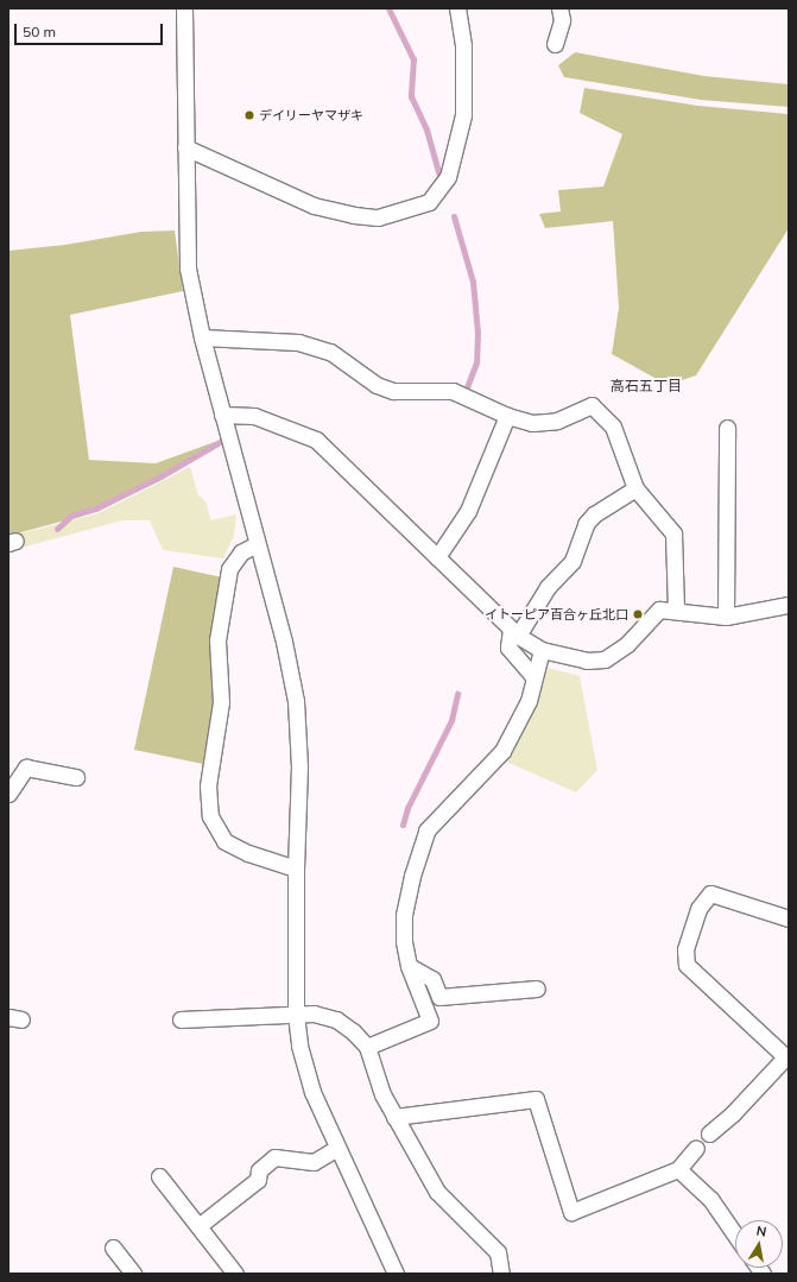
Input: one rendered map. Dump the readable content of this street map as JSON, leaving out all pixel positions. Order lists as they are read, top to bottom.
{
  "districts": ["高石五丁目"],
  "places": ["デイリーヤマザキ", "イトーピア百合ヶ丘北口"],
  "scale_bar": "50 m",
  "north": "top"
}
